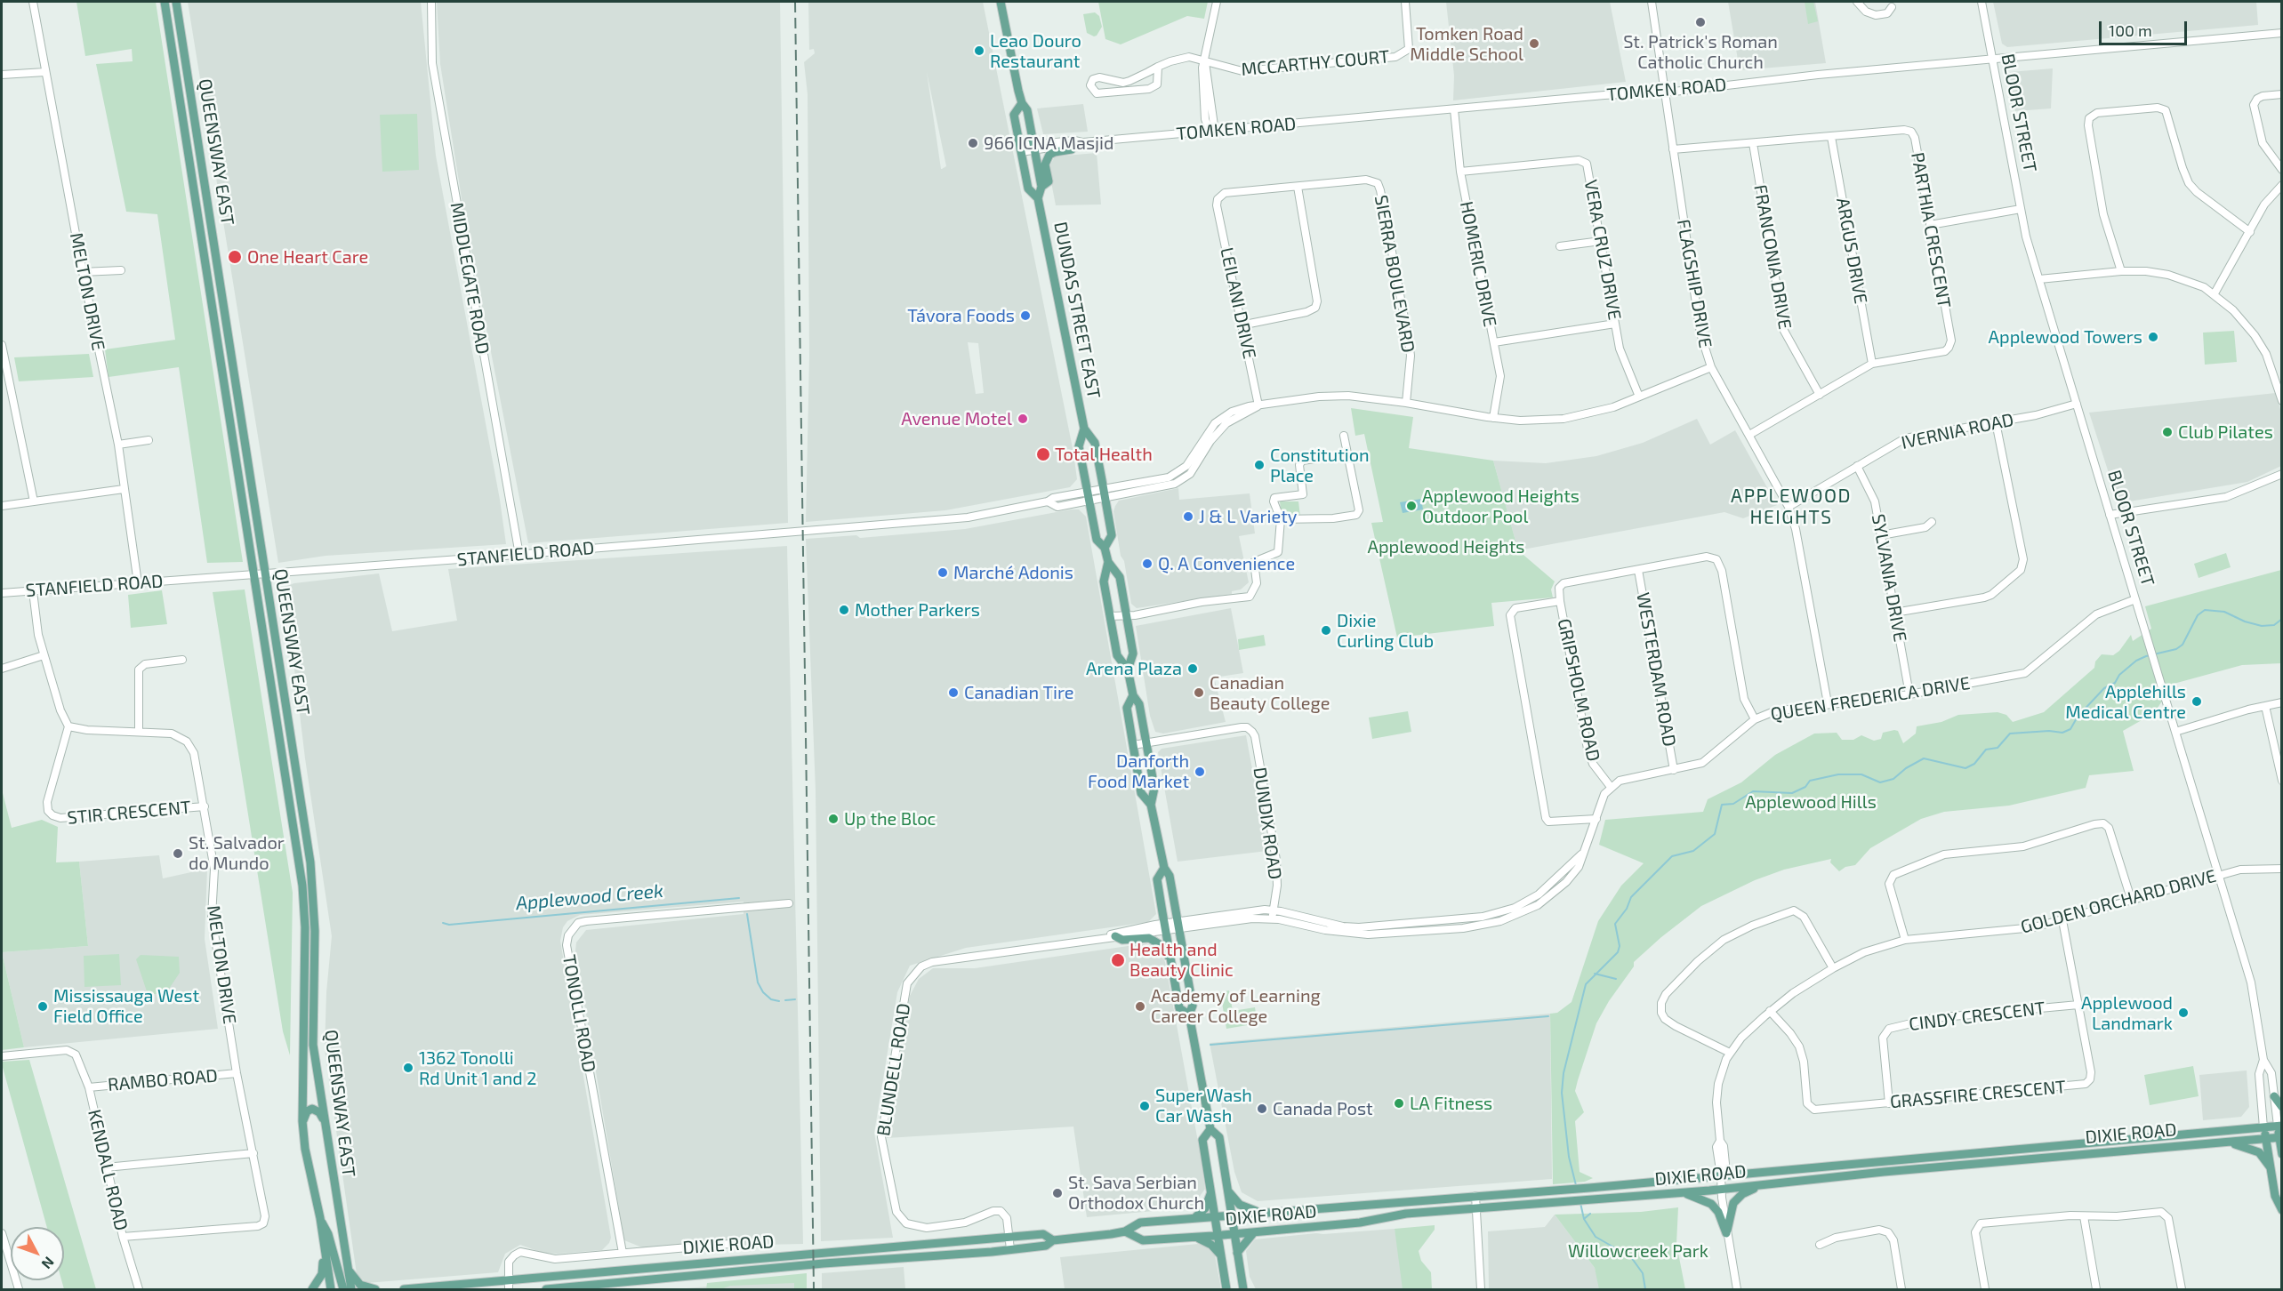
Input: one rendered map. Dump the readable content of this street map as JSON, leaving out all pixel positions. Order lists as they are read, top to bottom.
{
  "streets": {
    "main road": [
      "BLOOR STREET",
      "QUEENSWAY EAST",
      "DUNDAS STREET EAST",
      "DIXIE ROAD"
    ],
    "street": [
      "MCCARTHY COURT",
      "TOMKEN ROAD",
      "PARTHIA CRESCENT",
      "VERA CRUZ DRIVE",
      "ARGUS DRIVE",
      "FRANCONIA DRIVE",
      "HOMERIC DRIVE",
      "SIERRA BOULEVARD",
      "MIDDLEGATE ROAD",
      "FLAGSHIP DRIVE",
      "MELTON DRIVE",
      "LEILANI DRIVE",
      "IVERNIA ROAD",
      "STANFIELD ROAD",
      "SYLVANIA DRIVE",
      "WESTERDAM ROAD",
      "GRIPSHOLM ROAD",
      "QUEEN FREDERICA DRIVE",
      "STIR CRESCENT",
      "DUNDIX ROAD",
      "GOLDEN ORCHARD DRIVE",
      "TONOLLI ROAD",
      "CINDY CRESCENT",
      "BLUNDELL ROAD",
      "RAMBO ROAD",
      "GRASSFIRE CRESCENT",
      "KENDALL ROAD"
    ]
  },
  "crossings": [
    ["TOMKEN ROAD", "BLOOR STREET"],
    ["TOMKEN ROAD", "HOMERIC DRIVE"],
    ["TOMKEN ROAD", "FLAGSHIP DRIVE"],
    ["TOMKEN ROAD", "DUNDAS STREET EAST"],
    ["BLOOR STREET", "IVERNIA ROAD"],
    ["BLOOR STREET", "QUEEN FREDERICA DRIVE"],
    ["BLOOR STREET", "GOLDEN ORCHARD DRIVE"],
    ["BLOOR STREET", "DIXIE ROAD"],
    ["QUEENSWAY EAST", "STANFIELD ROAD"],
    ["PARTHIA CRESCENT", "ARGUS DRIVE"],
    ["PARTHIA CRESCENT", "FRANCONIA DRIVE"],
    ["PARTHIA CRESCENT", "FLAGSHIP DRIVE"],
    ["VERA CRUZ DRIVE", "HOMERIC DRIVE"],
    ["SIERRA BOULEVARD", "LEILANI DRIVE"],
    ["MIDDLEGATE ROAD", "STANFIELD ROAD"],
    ["FLAGSHIP DRIVE", "IVERNIA ROAD"],
    ["FLAGSHIP DRIVE", "QUEEN FREDERICA DRIVE"],
    ["MELTON DRIVE", "STANFIELD ROAD"],
    ["MELTON DRIVE", "STIR CRESCENT"],
    ["MELTON DRIVE", "RAMBO ROAD"],
    ["MELTON DRIVE", "KENDALL ROAD"],
    ["LEILANI DRIVE", "STANFIELD ROAD"],
    ["DUNDAS STREET EAST", "STANFIELD ROAD"],
    ["DUNDAS STREET EAST", "DUNDIX ROAD"],
    ["DUNDAS STREET EAST", "BLUNDELL ROAD"],
    ["DUNDAS STREET EAST", "DIXIE ROAD"],
    ["IVERNIA ROAD", "SYLVANIA DRIVE"],
    ["SYLVANIA DRIVE", "QUEEN FREDERICA DRIVE"],
    ["WESTERDAM ROAD", "GRIPSHOLM ROAD"],
    ["WESTERDAM ROAD", "QUEEN FREDERICA DRIVE"],
    ["GRIPSHOLM ROAD", "QUEEN FREDERICA DRIVE"],
    ["GOLDEN ORCHARD DRIVE", "GRASSFIRE CRESCENT"],
    ["GOLDEN ORCHARD DRIVE", "DIXIE ROAD"],
    ["CINDY CRESCENT", "GRASSFIRE CRESCENT"],
    ["BLUNDELL ROAD", "DIXIE ROAD"],
    ["RAMBO ROAD", "KENDALL ROAD"]
  ],
  "districts": ["APPLEWOOD HEIGHTS"],
  "water": ["Applewood Creek"],
  "parks": ["Applewood Heights", "Applewood Hills", "Willowcreek Park"],
  "places": [
    "St. Patrick's Roman Catholic Church",
    "Tomken Road Middle School",
    "Leao Douro Restaurant",
    "966 ICNA Masjid",
    "One Heart Care",
    "Távora Foods",
    "Applewood Towers",
    "Avenue Motel",
    "Club Pilates",
    "Total Health",
    "Constitution Place",
    "Applewood Heights Outdoor Pool",
    "J & L Variety",
    "Q. A Convenience",
    "Marché Adonis",
    "Mother Parkers",
    "Dixie Curling Club",
    "Arena Plaza",
    "Canadian Tire",
    "Canadian Beauty College",
    "Applehills Medical Centre",
    "Danforth Food Market",
    "Up the Bloc",
    "St. Salvador do Mundo",
    "Health and Beauty Clinic",
    "Mississauga West Field Office",
    "Academy of Learning Career College",
    "Applewood Landmark",
    "1362 Tonolli Rd Unit 1 and 2",
    "LA Fitness",
    "Super Wash Car Wash",
    "Canada Post",
    "St. Sava Serbian Orthodox Church"
  ],
  "scale_bar": "100 m",
  "north": "bottom right"
}
